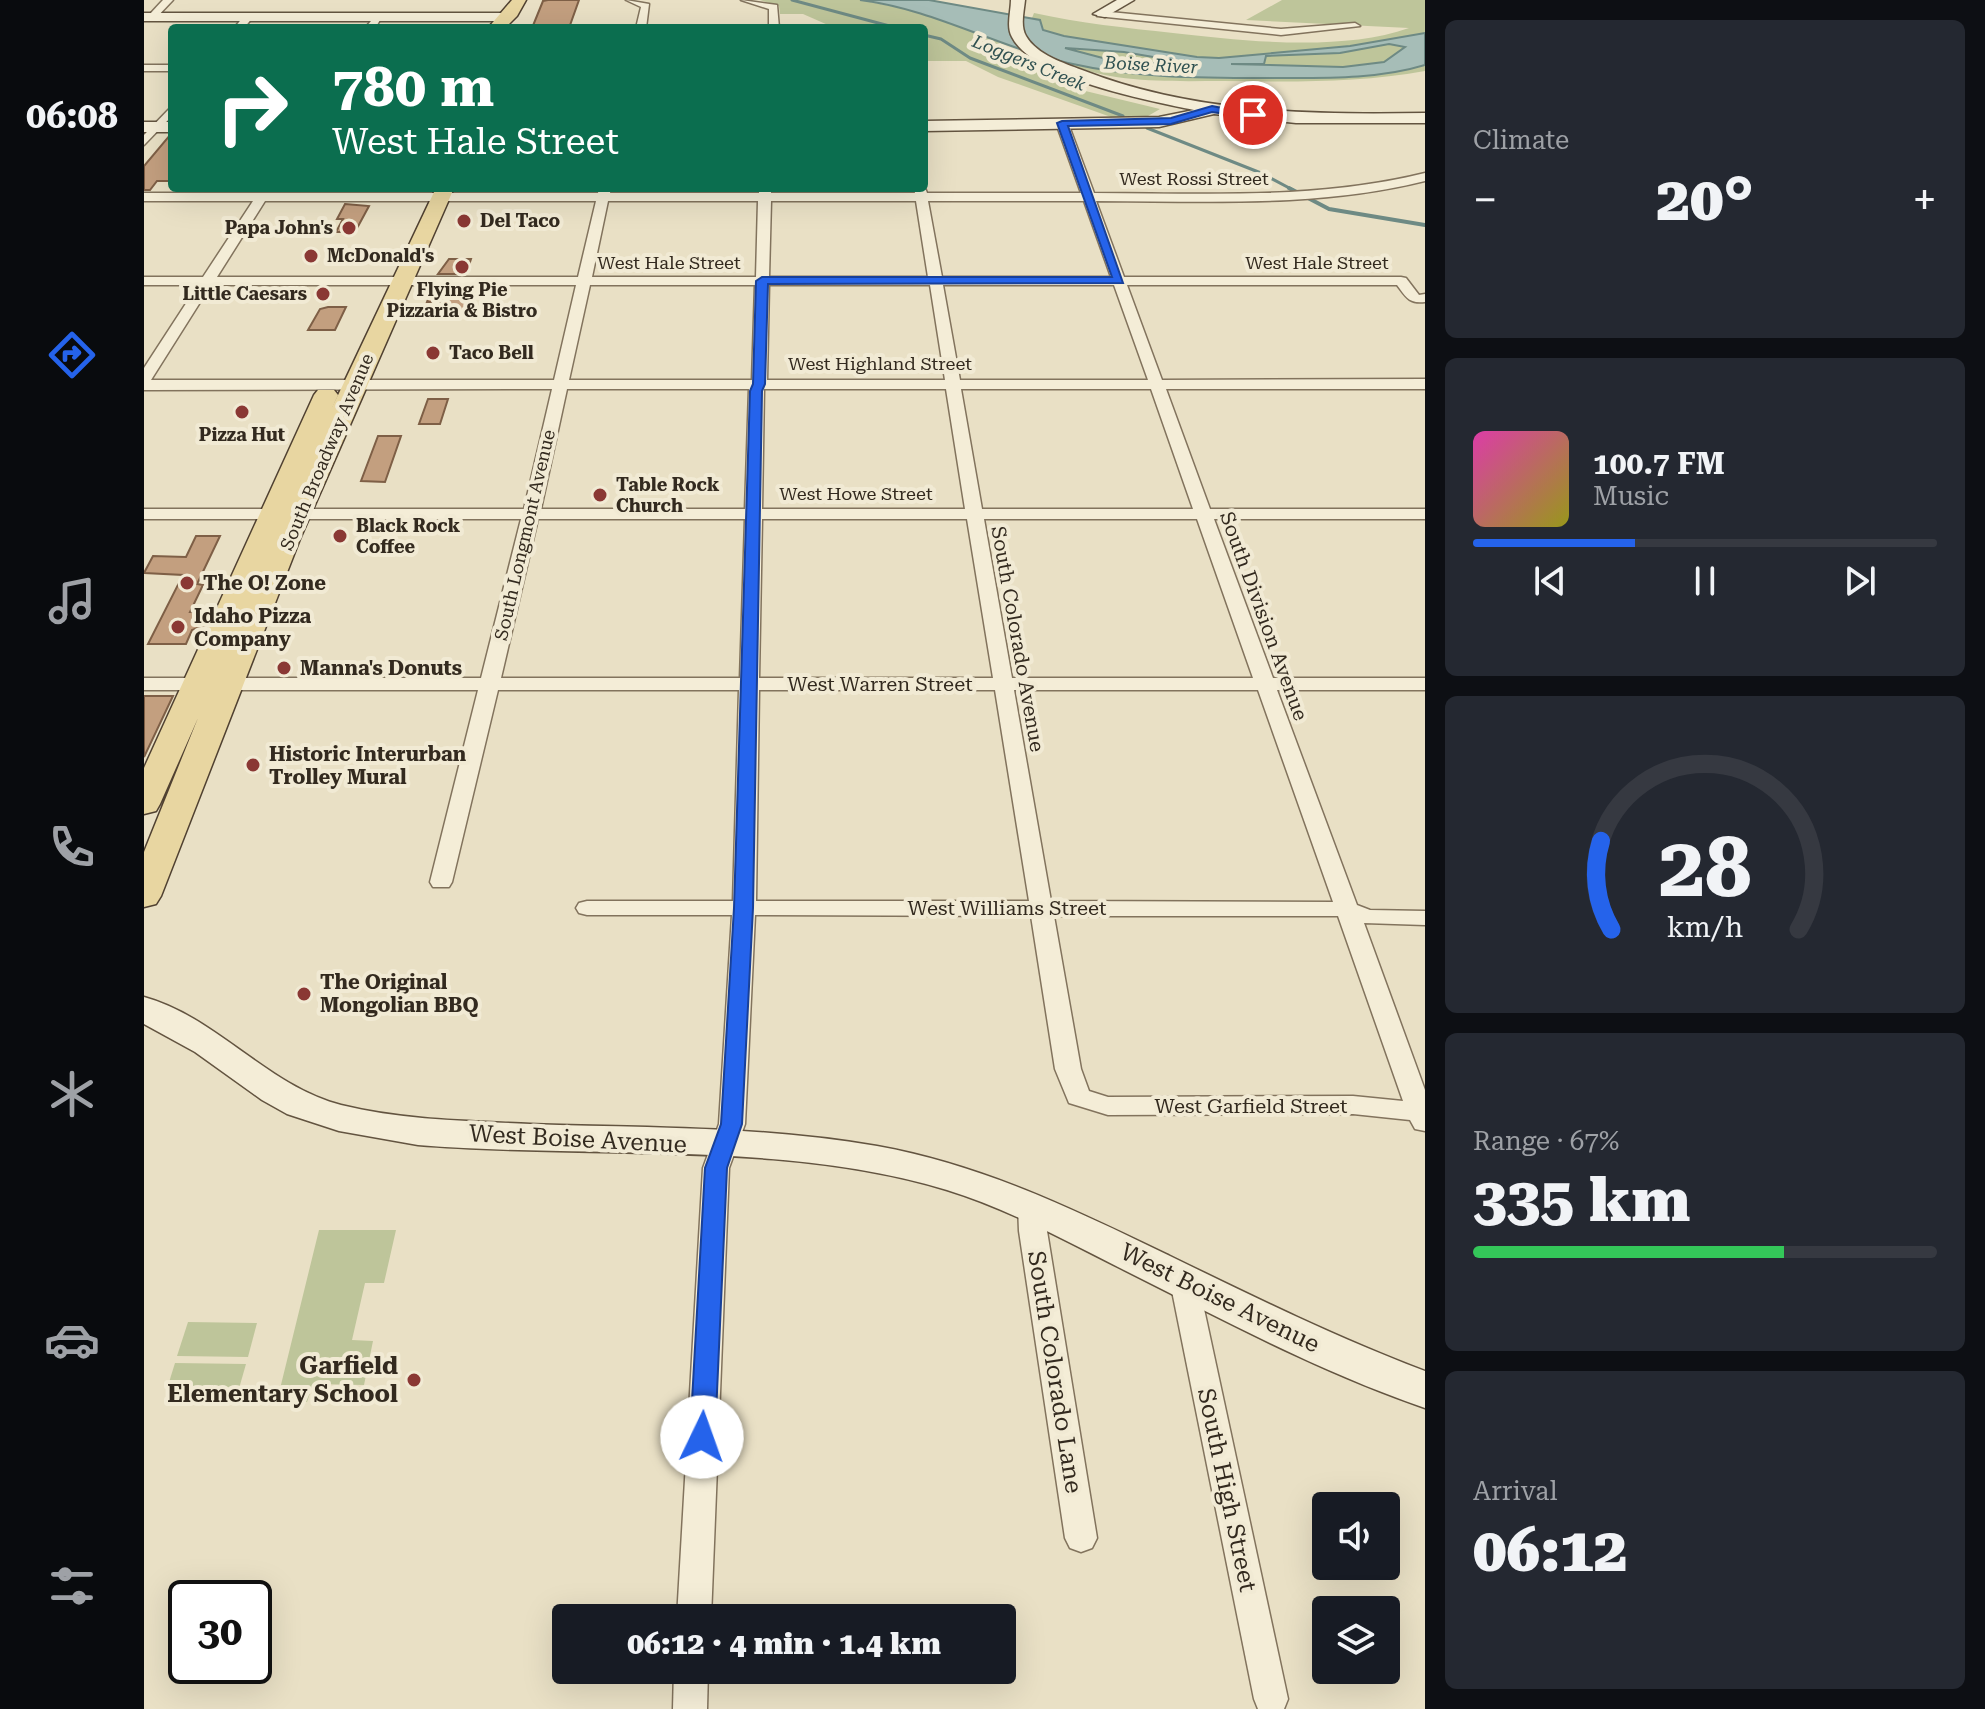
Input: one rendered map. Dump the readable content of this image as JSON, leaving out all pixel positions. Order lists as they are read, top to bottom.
{
  "streets": {
    "main road": ["South Broadway Avenue"],
    "street": [
      "West Rossi Street",
      "West Hale Street",
      "West Highland Street",
      "West Howe Street",
      "South Longmont Avenue",
      "South Division Avenue",
      "South Colorado Avenue",
      "West Warren Street",
      "West Williams Street",
      "West Garfield Street",
      "West Boise Avenue",
      "South Colorado Lane",
      "South High Street"
    ]
  },
  "crossings": [
    ["West Rossi Street", "South Broadway Avenue"],
    ["West Rossi Street", "South Longmont Avenue"],
    ["West Rossi Street", "South Division Avenue"],
    ["West Rossi Street", "South Colorado Avenue"],
    ["West Hale Street", "South Broadway Avenue"],
    ["West Hale Street", "South Longmont Avenue"],
    ["West Hale Street", "South Division Avenue"],
    ["West Hale Street", "South Colorado Avenue"],
    ["West Highland Street", "South Broadway Avenue"],
    ["West Highland Street", "South Longmont Avenue"],
    ["West Highland Street", "South Division Avenue"],
    ["West Highland Street", "South Colorado Avenue"],
    ["South Broadway Avenue", "West Howe Street"],
    ["South Broadway Avenue", "West Warren Street"],
    ["West Howe Street", "South Longmont Avenue"],
    ["West Howe Street", "South Division Avenue"],
    ["West Howe Street", "South Colorado Avenue"],
    ["South Longmont Avenue", "West Warren Street"],
    ["South Division Avenue", "West Warren Street"],
    ["South Division Avenue", "West Williams Street"],
    ["South Division Avenue", "West Garfield Street"],
    ["South Colorado Avenue", "West Warren Street"],
    ["South Colorado Avenue", "West Williams Street"],
    ["South Colorado Avenue", "West Garfield Street"],
    ["West Boise Avenue", "South Colorado Lane"],
    ["West Boise Avenue", "South High Street"]
  ],
  "water": ["Loggers Creek", "Boise River"],
  "places": [
    "Del Taco",
    "Papa John's",
    "McDonald's",
    "Flying Pie Pizzaria & Bistro",
    "Little Caesars",
    "Taco Bell",
    "Pizza Hut",
    "Table Rock Church",
    "Black Rock Coffee",
    "The O! Zone",
    "Idaho Pizza Company",
    "Manna's Donuts",
    "Historic Interurban Trolley Mural",
    "The Original Mongolian BBQ",
    "Garfield Elementary School"
  ],
  "page": {
    "tabs": "06:08",
    "tile": [
      "Climate",
      ["Range · 67%", "335 km"],
      ["Arrival", "06:12"]
    ],
    "turn": ["780 m", "West Hale Street"],
    "heat": ["−", "20°", "+"],
    "song": ["100.7 FM", "Music"],
    "limit": "30",
    "trip": "06:12 · 4 min · 1.4 km",
    "gauge": ["28", "km/h"]
  }
}
